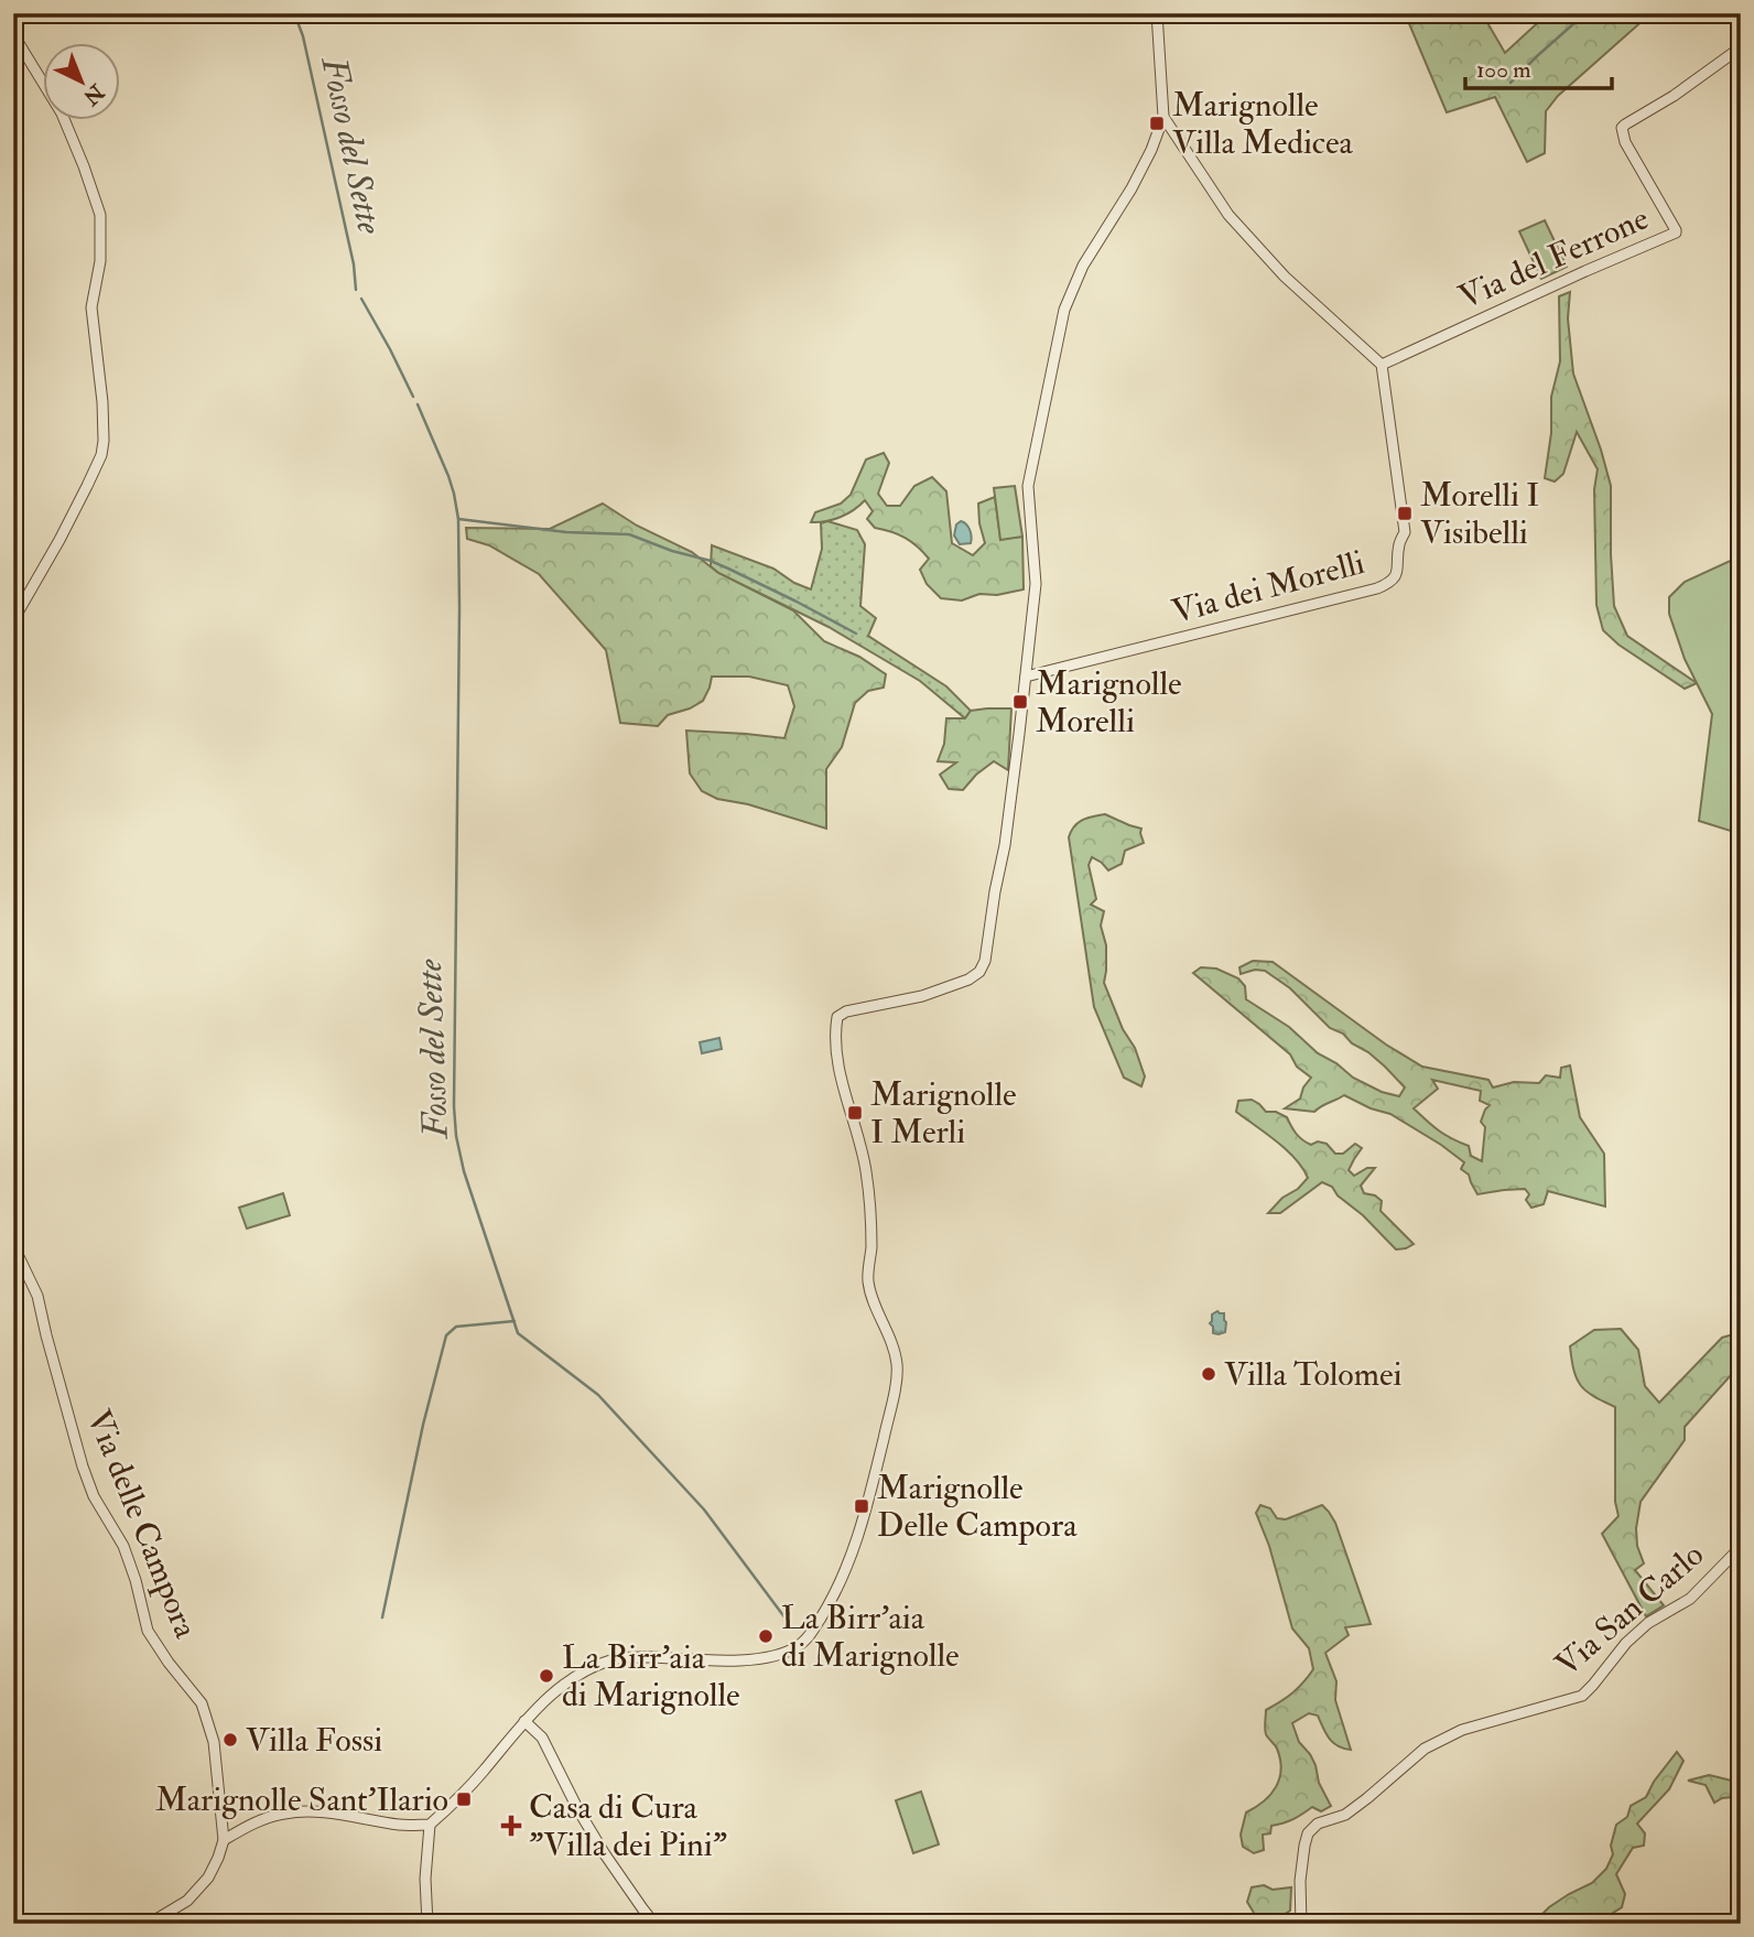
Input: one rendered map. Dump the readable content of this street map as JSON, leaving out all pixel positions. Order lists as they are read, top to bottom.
{
  "streets": {
    "street": [
      "Via del Ferrone",
      "Via dei Morelli",
      "Via delle Campora",
      "Via San Carlo"
    ]
  },
  "crossings": [
    ["Via del Ferrone", "Via dei Morelli"]
  ],
  "water": ["Fosso del Sette"],
  "places": {
    "transit": [
      "Marignolle Villa Medicea",
      "Morelli I Visibelli",
      "Marignolle Morelli",
      "Marignolle I Merli",
      "Marignolle Delle Campora",
      "Marignolle Sant'Ilario"
    ],
    "other": [
      "Villa Tolomei",
      "La Birr'aia di Marignolle",
      "La Birr’aia di Marignolle",
      "Villa Fossi"
    ],
    "health": ["Casa di Cura \"Villa dei Pini\""]
  },
  "scale_bar": "100 m",
  "north": "bottom right"
}
